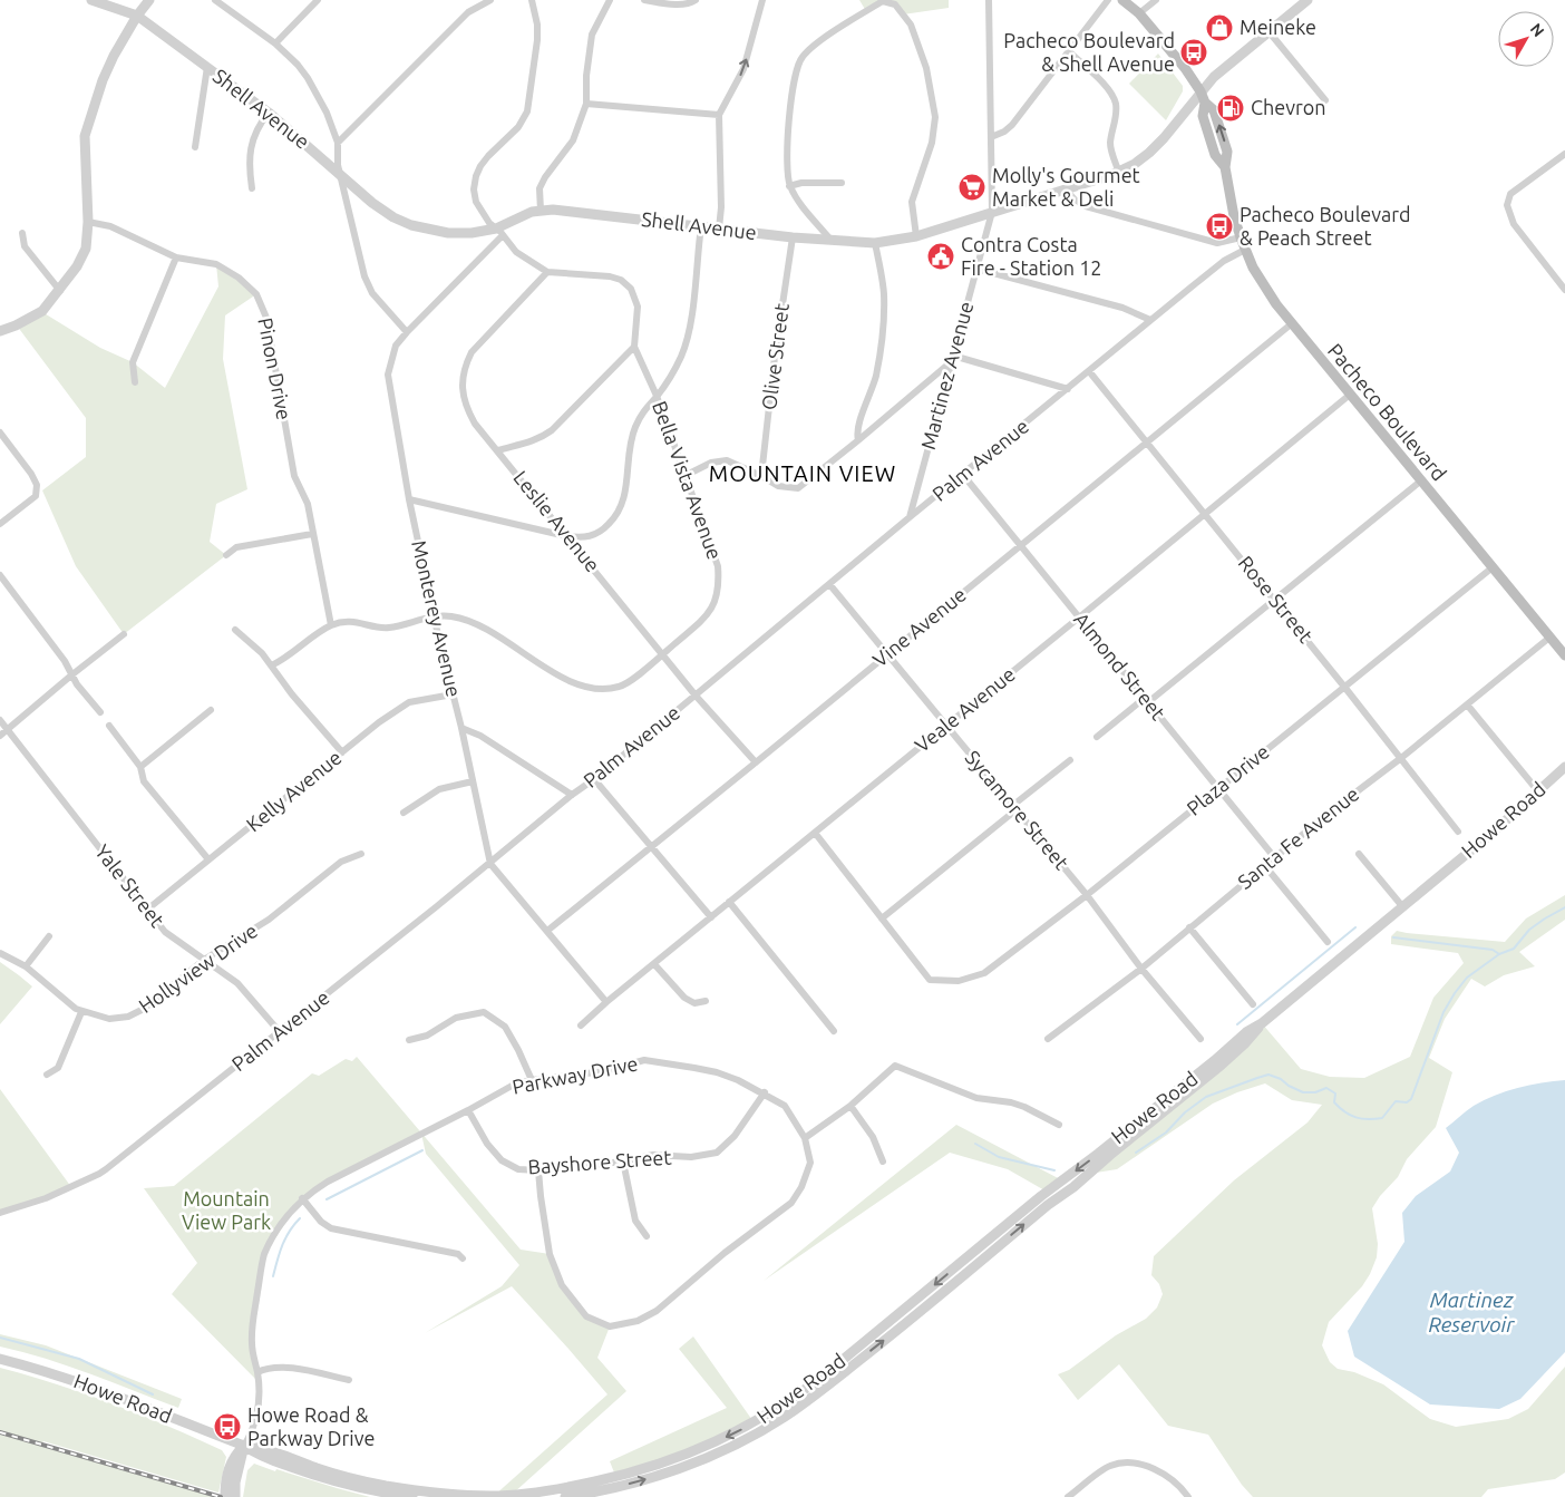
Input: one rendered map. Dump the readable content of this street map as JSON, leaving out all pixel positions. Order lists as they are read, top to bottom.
{
  "streets": {
    "main road": ["Pacheco Boulevard"],
    "street": [
      "Shell Avenue",
      "Olive Street",
      "Pinon Drive",
      "Martinez Avenue",
      "Palm Avenue",
      "Bella Vista Avenue",
      "Leslie Avenue",
      "Rose Street",
      "Monterey Avenue",
      "Vine Avenue",
      "Almond Street",
      "Veale Avenue",
      "Plaza Drive",
      "Kelly Avenue",
      "Sycamore Street",
      "Howe Road",
      "Santa Fe Avenue",
      "Yale Street",
      "Hollyview Drive",
      "Parkway Drive",
      "Bayshore Street"
    ]
  },
  "crossings": [
    ["Shell Avenue", "Olive Street"],
    ["Shell Avenue", "Martinez Avenue"],
    ["Shell Avenue", "Pacheco Boulevard"],
    ["Shell Avenue", "Bella Vista Avenue"],
    ["Shell Avenue", "Monterey Avenue"],
    ["Pinon Drive", "Bella Vista Avenue"],
    ["Martinez Avenue", "Palm Avenue"],
    ["Pacheco Boulevard", "Palm Avenue"],
    ["Pacheco Boulevard", "Vine Avenue"],
    ["Pacheco Boulevard", "Veale Avenue"],
    ["Pacheco Boulevard", "Plaza Drive"],
    ["Pacheco Boulevard", "Santa Fe Avenue"],
    ["Palm Avenue", "Leslie Avenue"],
    ["Palm Avenue", "Rose Street"],
    ["Palm Avenue", "Monterey Avenue"],
    ["Palm Avenue", "Almond Street"],
    ["Palm Avenue", "Sycamore Street"],
    ["Palm Avenue", "Yale Street"],
    ["Bella Vista Avenue", "Leslie Avenue"],
    ["Bella Vista Avenue", "Monterey Avenue"],
    ["Leslie Avenue", "Vine Avenue"],
    ["Rose Street", "Vine Avenue"],
    ["Rose Street", "Veale Avenue"],
    ["Rose Street", "Plaza Drive"],
    ["Rose Street", "Santa Fe Avenue"],
    ["Monterey Avenue", "Vine Avenue"],
    ["Monterey Avenue", "Veale Avenue"],
    ["Monterey Avenue", "Kelly Avenue"],
    ["Vine Avenue", "Almond Street"],
    ["Vine Avenue", "Sycamore Street"],
    ["Almond Street", "Veale Avenue"],
    ["Almond Street", "Plaza Drive"],
    ["Almond Street", "Santa Fe Avenue"],
    ["Veale Avenue", "Sycamore Street"],
    ["Plaza Drive", "Sycamore Street"],
    ["Kelly Avenue", "Yale Street"],
    ["Sycamore Street", "Santa Fe Avenue"],
    ["Howe Road", "Parkway Drive"],
    ["Yale Street", "Hollyview Drive"],
    ["Parkway Drive", "Bayshore Street"]
  ],
  "districts": ["MOUNTAIN VIEW"],
  "water": ["Martinez Reservoir"],
  "parks": ["Mountain View Park"],
  "places": {
    "shop": ["Meineke"],
    "bus stop": ["Pacheco Boulevard & Shell Avenue", "Pacheco Boulevard & Peach Street", "Howe Road & Parkway Drive"],
    "fuel station": ["Chevron"],
    "supermarket": ["Molly's Gourmet Market & Deli"],
    "public building": ["Contra Costa Fire - Station 12"]
  },
  "north": "top right"
}
